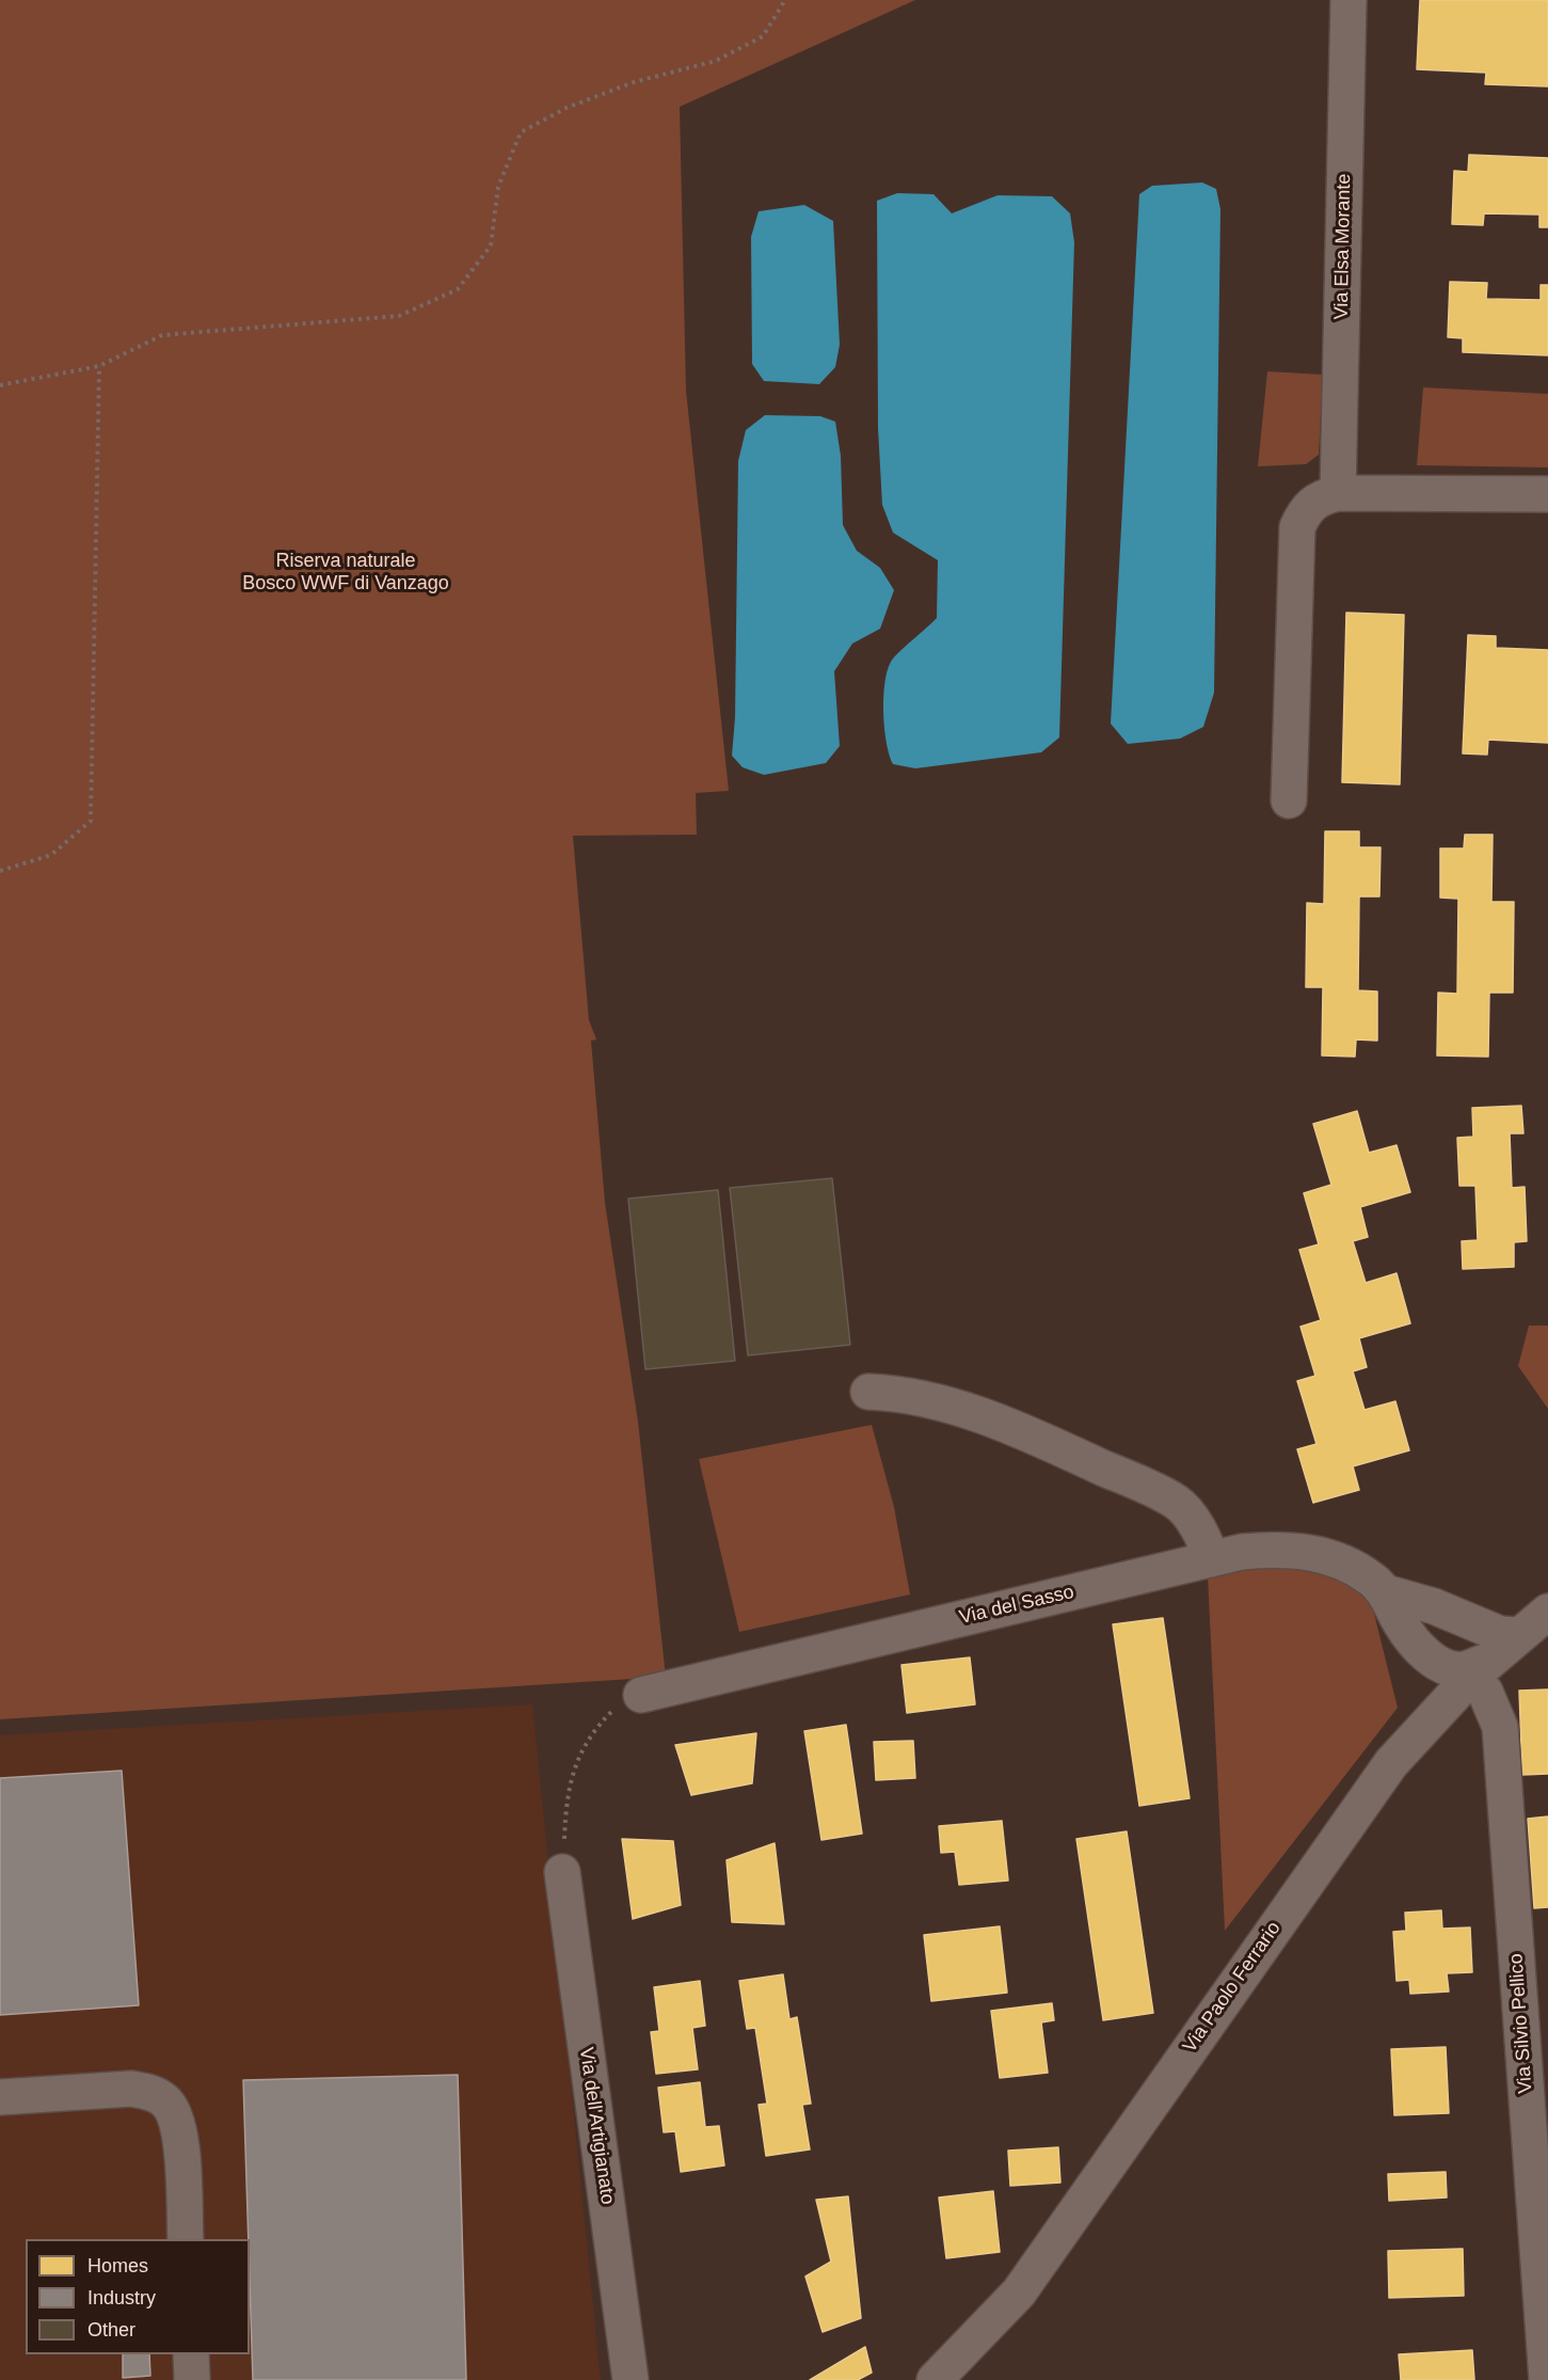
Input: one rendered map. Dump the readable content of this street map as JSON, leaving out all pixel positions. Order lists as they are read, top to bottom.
{
  "streets": {
    "street": [
      "Via Elsa Morante",
      "Via del Sasso",
      "Via Paolo Ferrario",
      "Via Silvio Pellico",
      "Via dell'Artigianato"
    ]
  },
  "crossings": [
    ["Via del Sasso", "Via Paolo Ferrario"],
    ["Via del Sasso", "Via Silvio Pellico"],
    ["Via Paolo Ferrario", "Via Silvio Pellico"]
  ],
  "parks": ["Riserva naturale Bosco WWF di Vanzago"],
  "legend": ["Homes", "Industry", "Other"]
}
